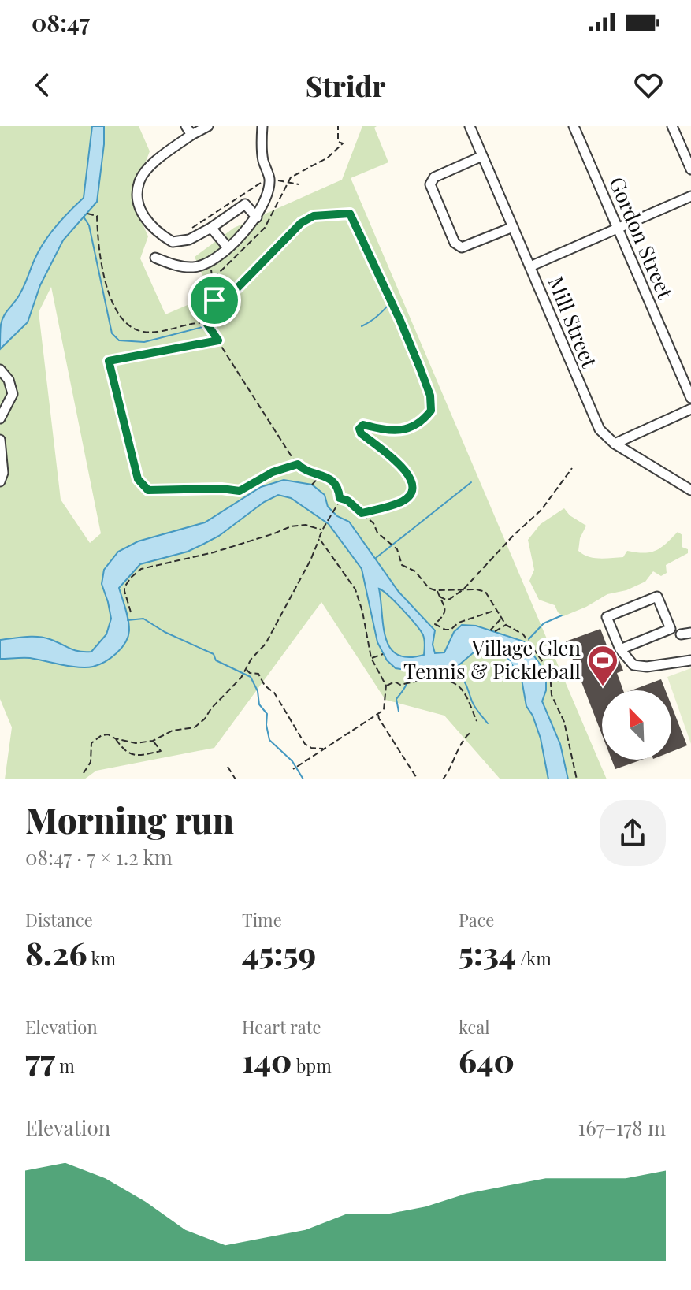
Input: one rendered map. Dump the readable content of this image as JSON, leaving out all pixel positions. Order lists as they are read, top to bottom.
{
  "streets": {
    "street": ["Gordon Street", "Mill Street"]
  },
  "places": {
    "sports": ["Village Glen Tennis & Pickleball"]
  },
  "north": "top left",
  "page": {
    "status": "08:47",
    "header": "Stridr",
    "heading": ["Morning run", "08:47 · 7 × 1.2 km"],
    "stats": [
      ["Distance", "8.26 km"],
      ["Time", "45:59"],
      ["Pace", "5:34 /km"],
      ["Elevation", "77 m"],
      ["Heart rate", "140 bpm"],
      ["kcal", "640"]
    ],
    "chart": ["Elevation", "167–178 m"]
  }
}
